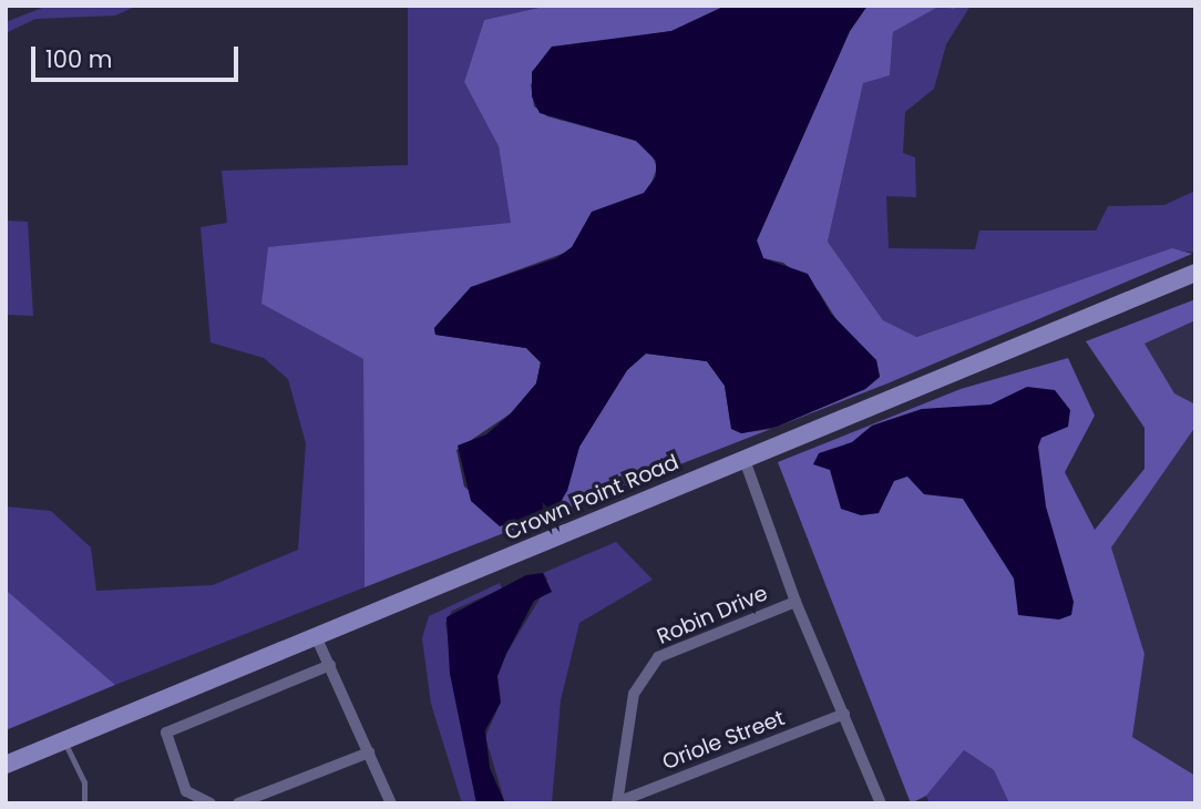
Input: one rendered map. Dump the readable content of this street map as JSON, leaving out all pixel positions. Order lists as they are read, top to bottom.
{
  "streets": {
    "main road": ["Crown Point Road"],
    "street": ["Robin Drive", "Oriole Street"]
  },
  "crossings": [
    ["Crown Point Road", "Robin Drive"],
    ["Robin Drive", "Oriole Street"]
  ],
  "scale_bar": "100 m"
}
